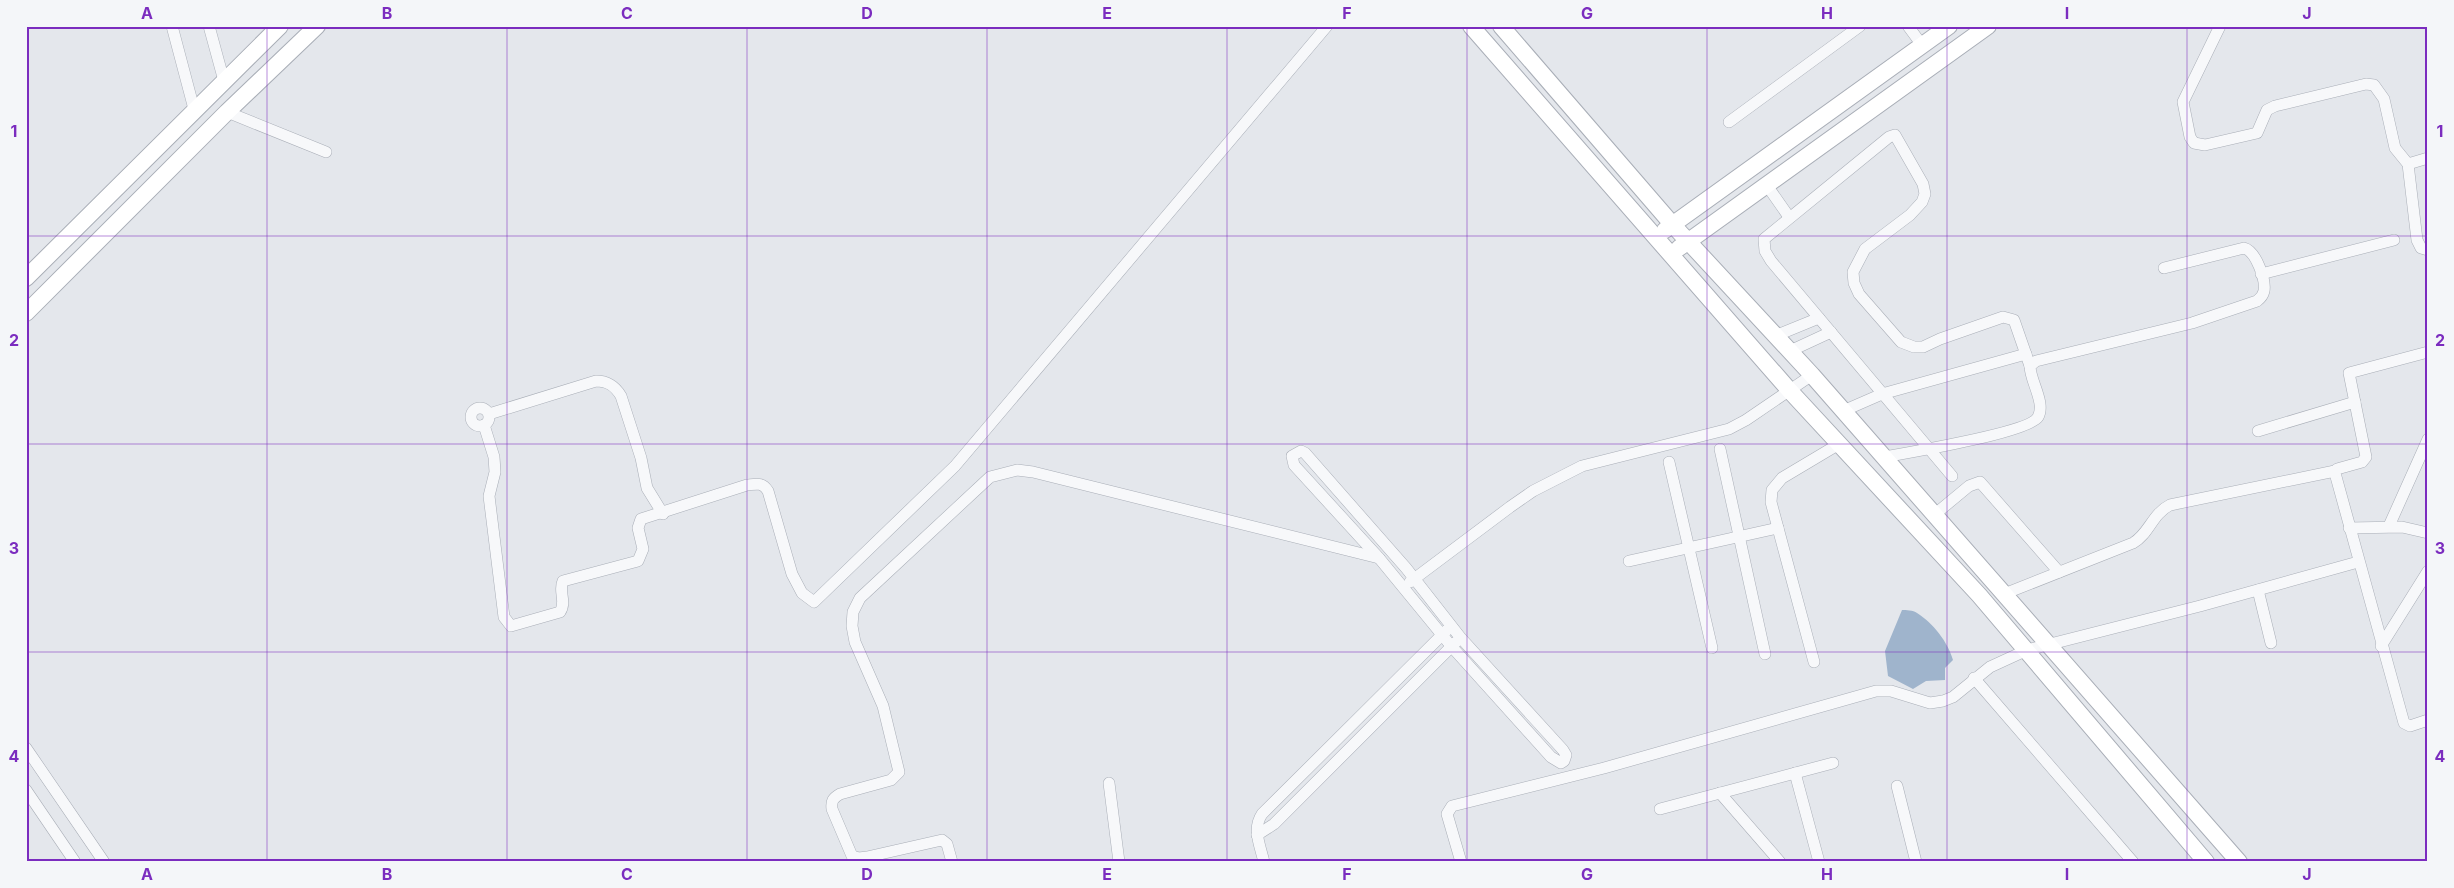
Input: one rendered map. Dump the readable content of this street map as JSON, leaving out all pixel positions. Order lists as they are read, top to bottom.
{
  "grid": {
    "columns": [
      "A",
      "B",
      "C",
      "D",
      "E",
      "F",
      "G",
      "H",
      "I",
      "J"
    ],
    "rows": [
      "1",
      "2",
      "3",
      "4"
    ]
  }
}
